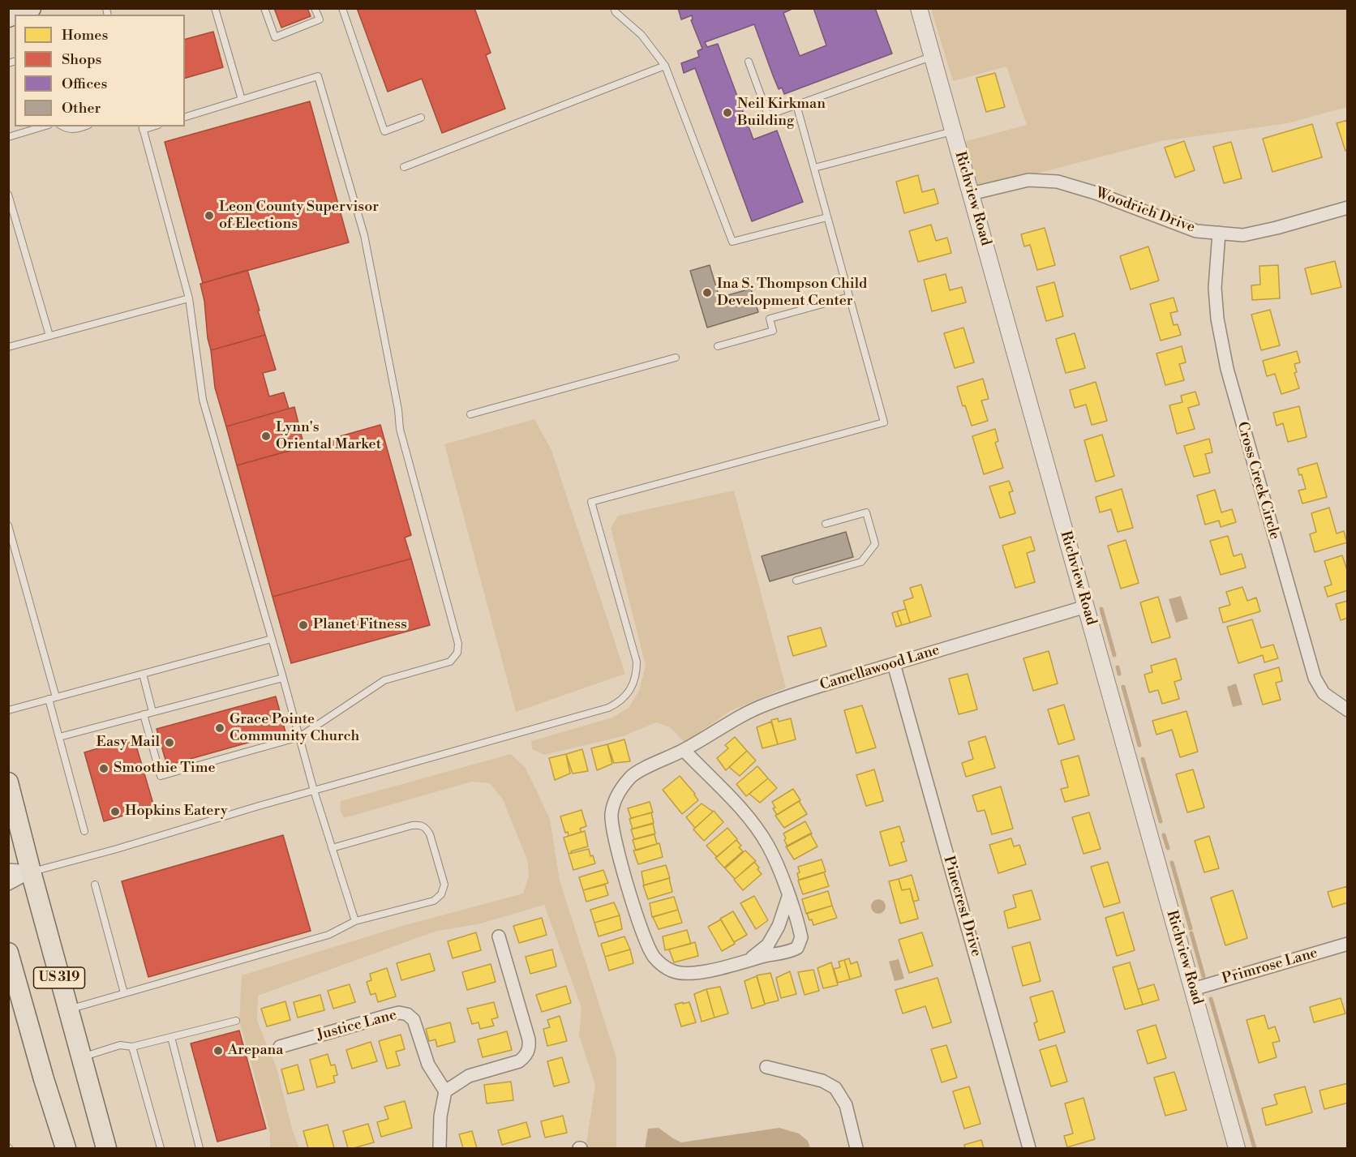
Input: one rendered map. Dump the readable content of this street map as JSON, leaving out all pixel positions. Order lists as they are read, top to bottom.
{
  "streets": {
    "main road": ["US 319"],
    "street": [
      "Richview Road",
      "Woodrich Drive",
      "Cross Creek Circle",
      "Camellawood Lane",
      "Pinecrest Drive",
      "Primrose Lane",
      "Justice Lane"
    ]
  },
  "crossings": [
    ["Richview Road", "Woodrich Drive"],
    ["Richview Road", "Camellawood Lane"],
    ["Richview Road", "Primrose Lane"],
    ["Woodrich Drive", "Cross Creek Circle"],
    ["Camellawood Lane", "Pinecrest Drive"]
  ],
  "places": [
    "Neil Kirkman Building",
    "Leon County Supervisor of Elections",
    "Ina S. Thompson Child Development Center",
    "Lynn's Oriental Market",
    "Planet Fitness",
    "Grace Pointe Community Church",
    "Easy Mail",
    "Smoothie Time",
    "Hopkins Eatery",
    "Arepana"
  ],
  "legend": [
    "Homes",
    "Shops",
    "Offices",
    "Other"
  ]
}
